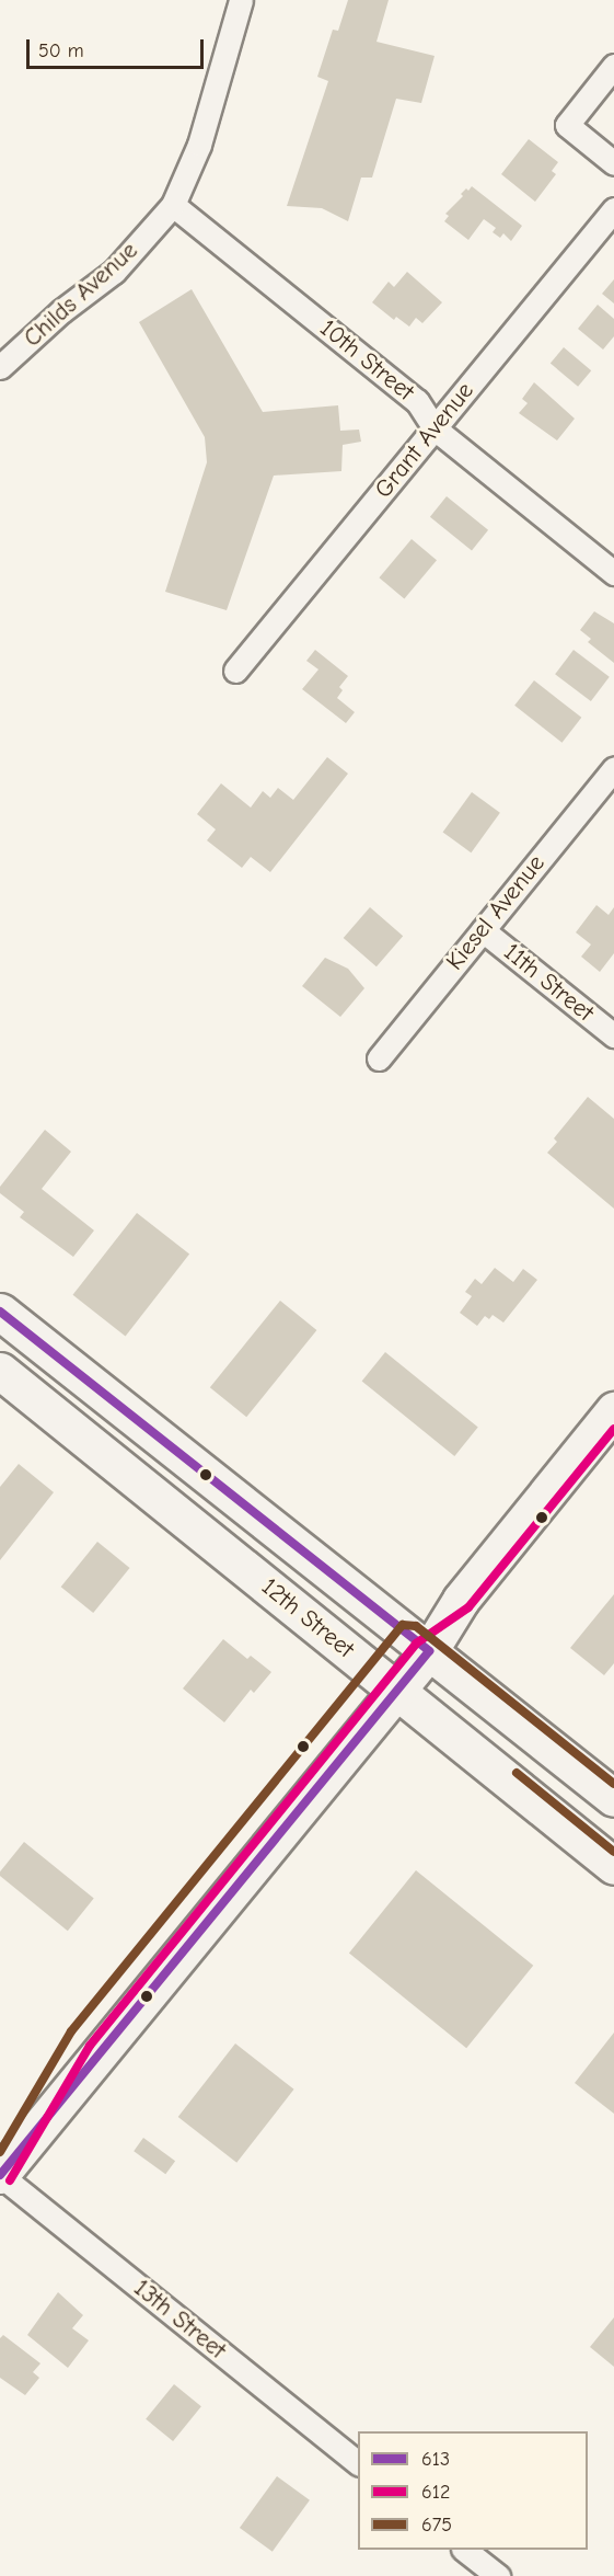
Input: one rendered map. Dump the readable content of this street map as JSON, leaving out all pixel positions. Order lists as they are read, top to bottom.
{
  "streets": {
    "main road": ["12th Street"],
    "street": [
      "Childs Avenue",
      "10th Street",
      "Grant Avenue",
      "Kiesel Avenue",
      "11th Street",
      "13th Street"
    ]
  },
  "crossings": [
    ["Childs Avenue", "10th Street"],
    ["10th Street", "Grant Avenue"],
    ["Kiesel Avenue", "11th Street"]
  ],
  "lines": ["transit line 613", "transit line 612", "transit line 675"],
  "legend": ["613", "612", "675"],
  "scale_bar": "50 m"
}
